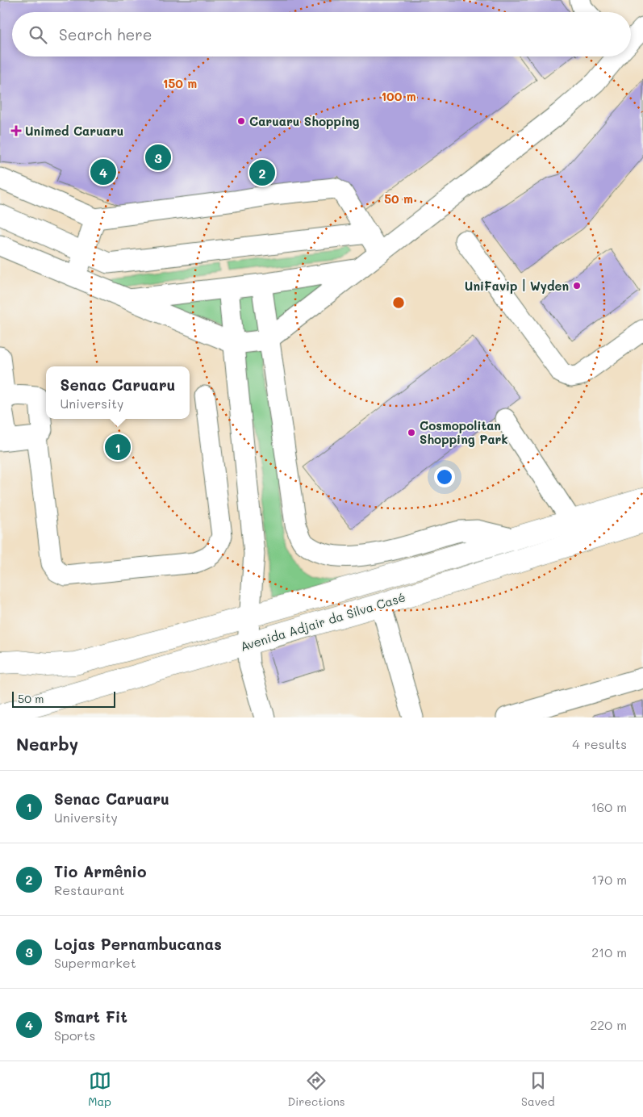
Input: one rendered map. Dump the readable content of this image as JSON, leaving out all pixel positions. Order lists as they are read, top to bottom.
{
  "streets": {
    "main road": ["Avenida Adjair da Silva Casé"]
  },
  "places": {
    "other": ["Caruaru Shopping", "UniFavip | Wyden", "Cosmopolitan Shopping Park"],
    "health": ["Unimed Caruaru"]
  },
  "scale_bar": "50 m",
  "page": {
    "search": "Search here",
    "pins": [
      "3",
      "4",
      "2",
      "1"
    ],
    "popup": ["Senac Caruaru", "University"],
    "scale": "50 m",
    "heading": ["Nearby", "4 results"],
    "list": [
      {
        "mark": "1",
        "name": "Senac Caruaru",
        "note": "University",
        "value": "160 m"
      },
      {
        "mark": "2",
        "name": "Tio Armênio",
        "note": "Restaurant",
        "value": "170 m"
      },
      {
        "mark": "3",
        "name": "Lojas Pernambucanas",
        "note": "Supermarket",
        "value": "210 m"
      },
      {
        "mark": "4",
        "name": "Smart Fit",
        "note": "Sports",
        "value": "220 m"
      }
    ],
    "nav": ["Map", "Directions", "Saved"]
  },
  "rings": ["150 m", "100 m", "50 m"]
}
